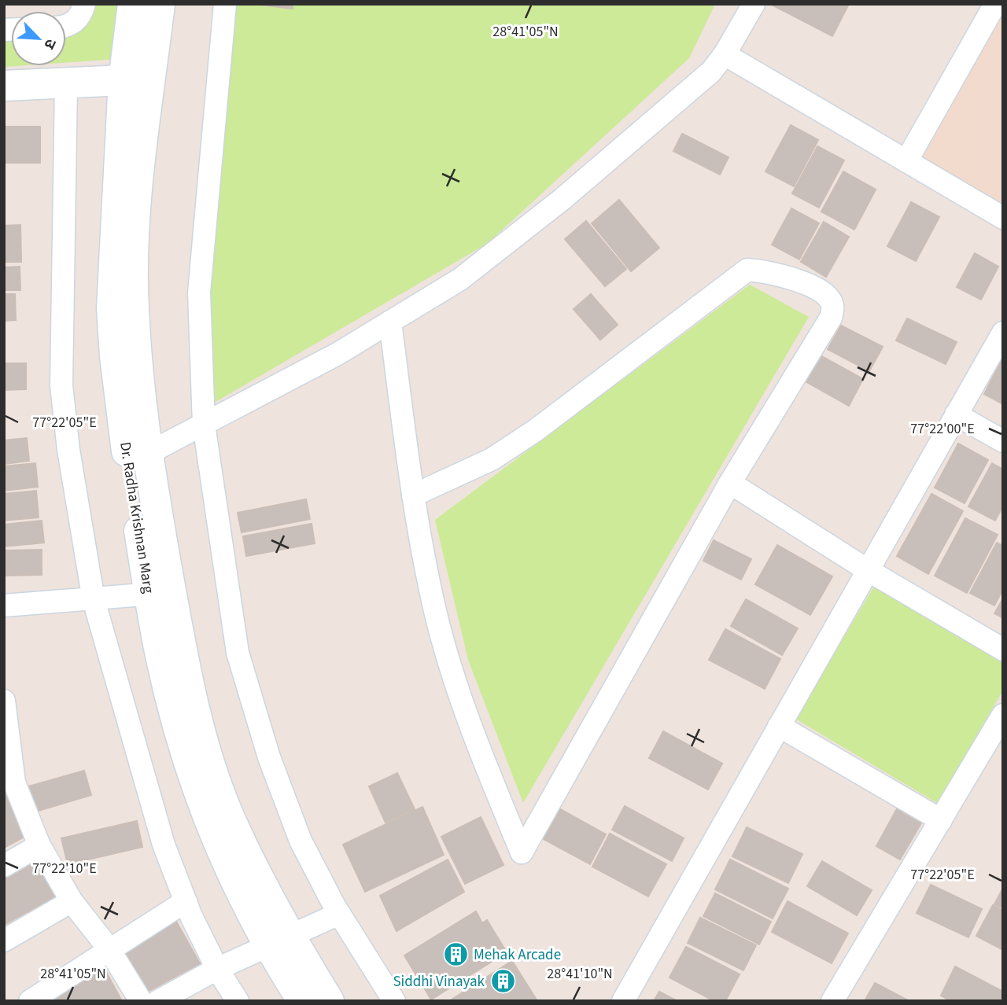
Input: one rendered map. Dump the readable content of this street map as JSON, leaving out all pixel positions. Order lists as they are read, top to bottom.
{
  "streets": {
    "street": ["Dr. Radha Krishnan Marg"]
  },
  "places": {
    "building": ["Mehak Arcade", "Siddhi Vinayak"]
  },
  "north": "bottom right",
  "coordinates": [
    "28°41'05\"N",
    "77°22'05\"E",
    "77°22'00\"E",
    "77°22'10\"E",
    "28°41'10\"N"
  ]
}
